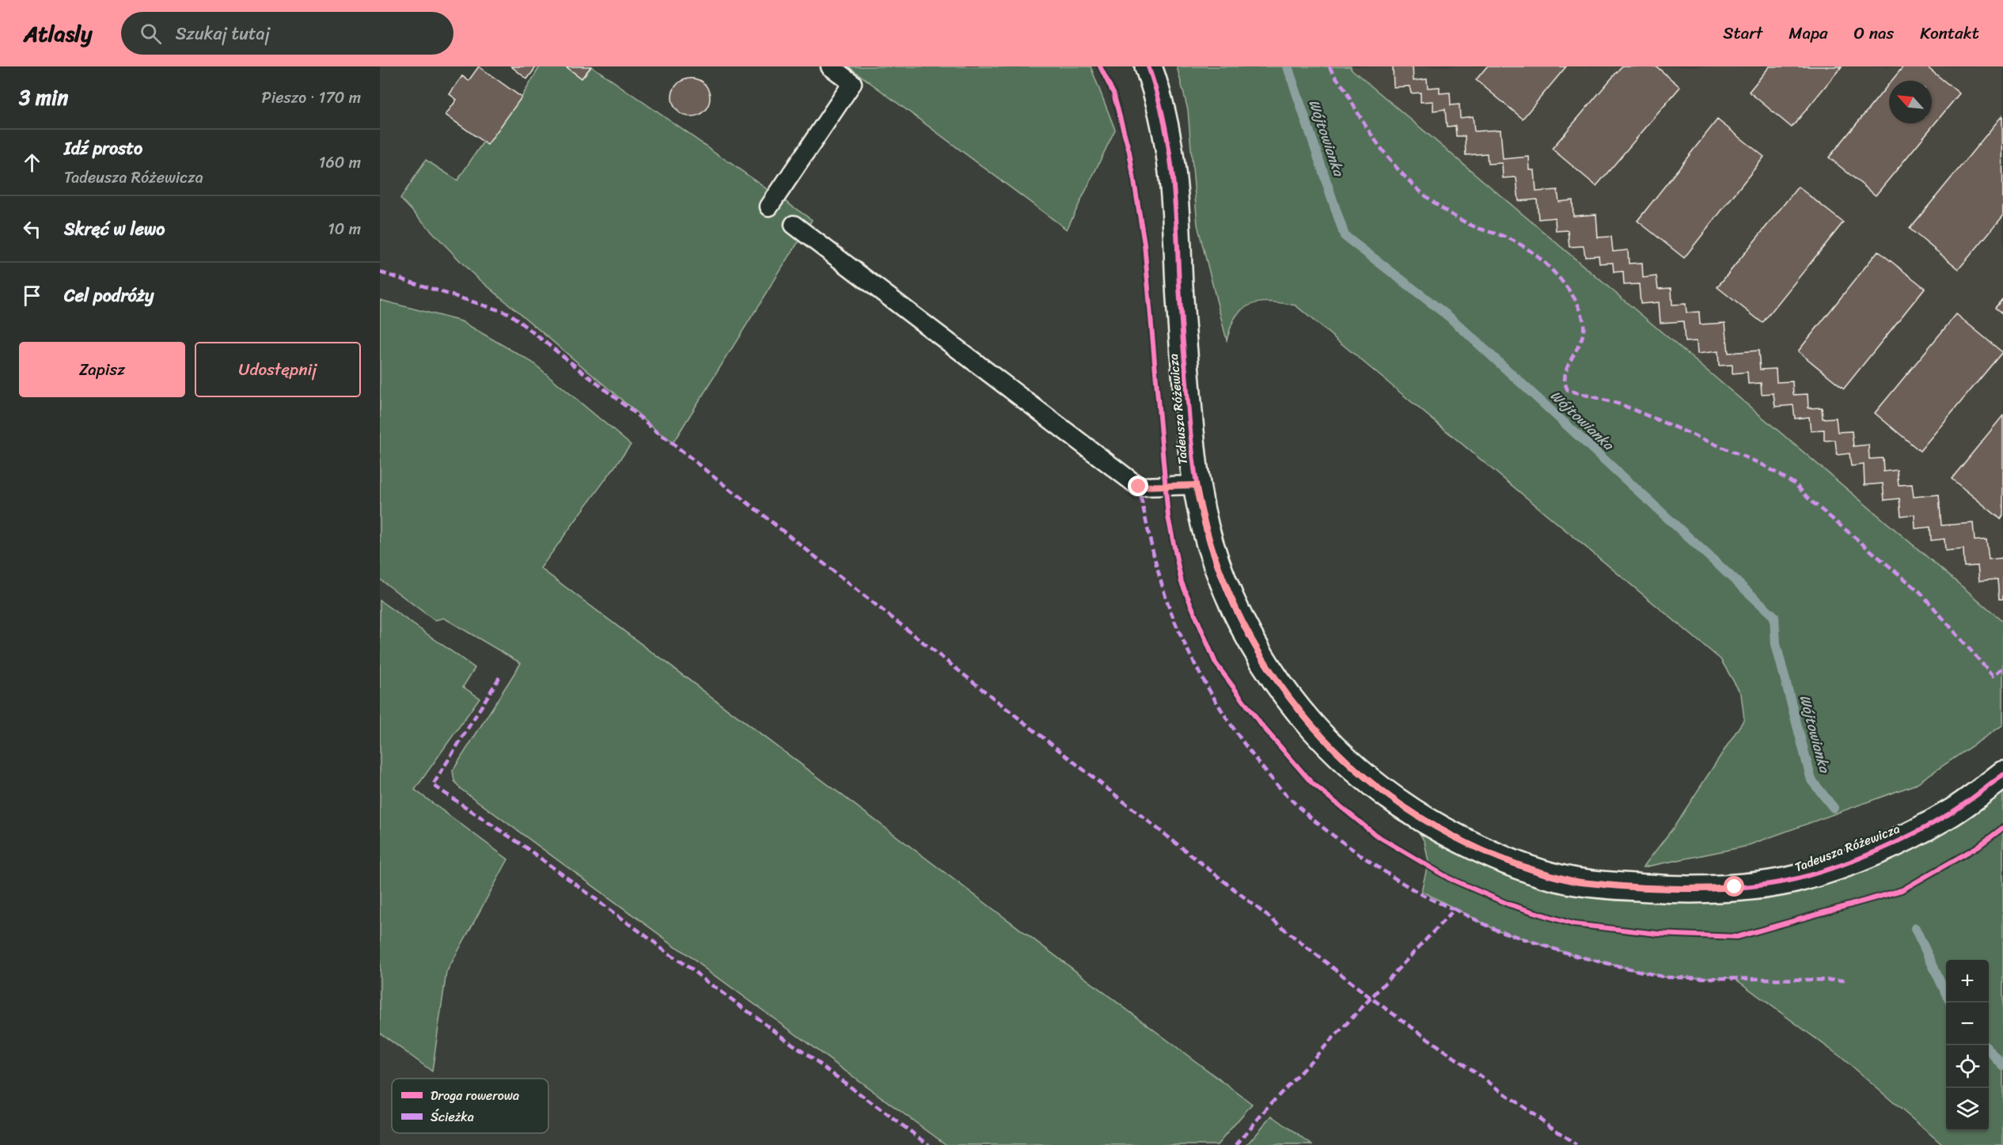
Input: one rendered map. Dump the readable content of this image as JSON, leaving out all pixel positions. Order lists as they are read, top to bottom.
{
  "streets": {
    "street": ["Tadeusza Różewicza"]
  },
  "water": ["Wójtowianka"],
  "legend": ["Droga rowerowa", "Ścieżka"],
  "north": "top left",
  "page": {
    "header": "Atlasly",
    "search": "Szukaj tutaj",
    "nav": [
      "Start",
      "Mapa",
      "O nas",
      "Kontakt"
    ],
    "heading": ["3 min", "Pieszo · 170 m"],
    "list": [
      ["Idź prosto", "Tadeusza Różewicza", "160 m"],
      ["Skręć w lewo", "10 m"],
      "Cel podróży"
    ],
    "buttons": ["Zapisz", "Udostępnij"],
    "map_buttons": ["+", "−"]
  }
}
